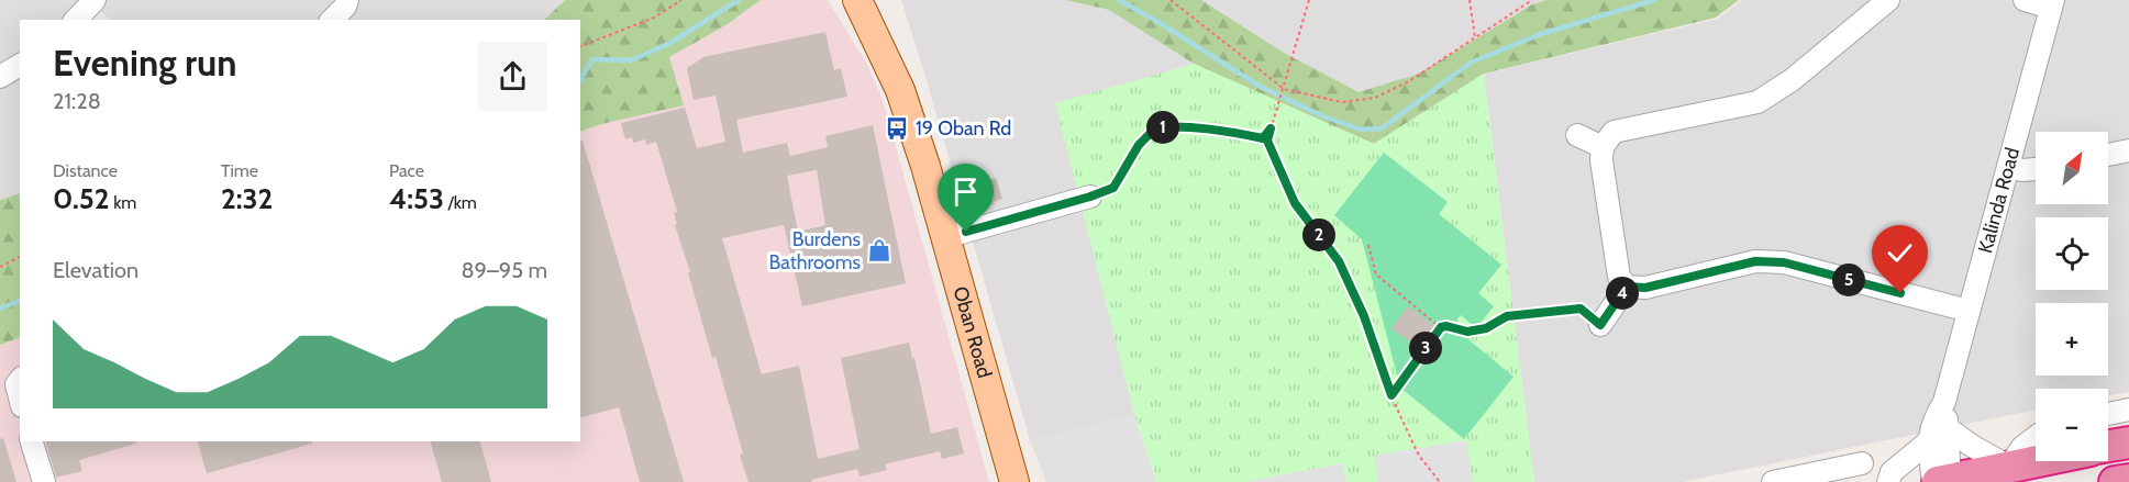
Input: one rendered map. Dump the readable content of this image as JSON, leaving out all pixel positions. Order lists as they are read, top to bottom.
{
  "streets": {
    "main road": ["Oban Road"],
    "street": ["Kalinda Road"]
  },
  "places": {
    "bus stop": ["19 Oban Rd"],
    "shop": ["Burdens Bathrooms"]
  },
  "north": "top right",
  "page": {
    "heading": ["Evening run", "21:28"],
    "pins": [
      "1",
      "2",
      "5",
      "4",
      "3"
    ],
    "map_buttons": ["+", "−"],
    "stats": [
      ["Distance", "0.52 km"],
      ["Time", "2:32"],
      ["Pace", "4:53 /km"]
    ],
    "chart": ["Elevation", "89–95 m"]
  }
}
